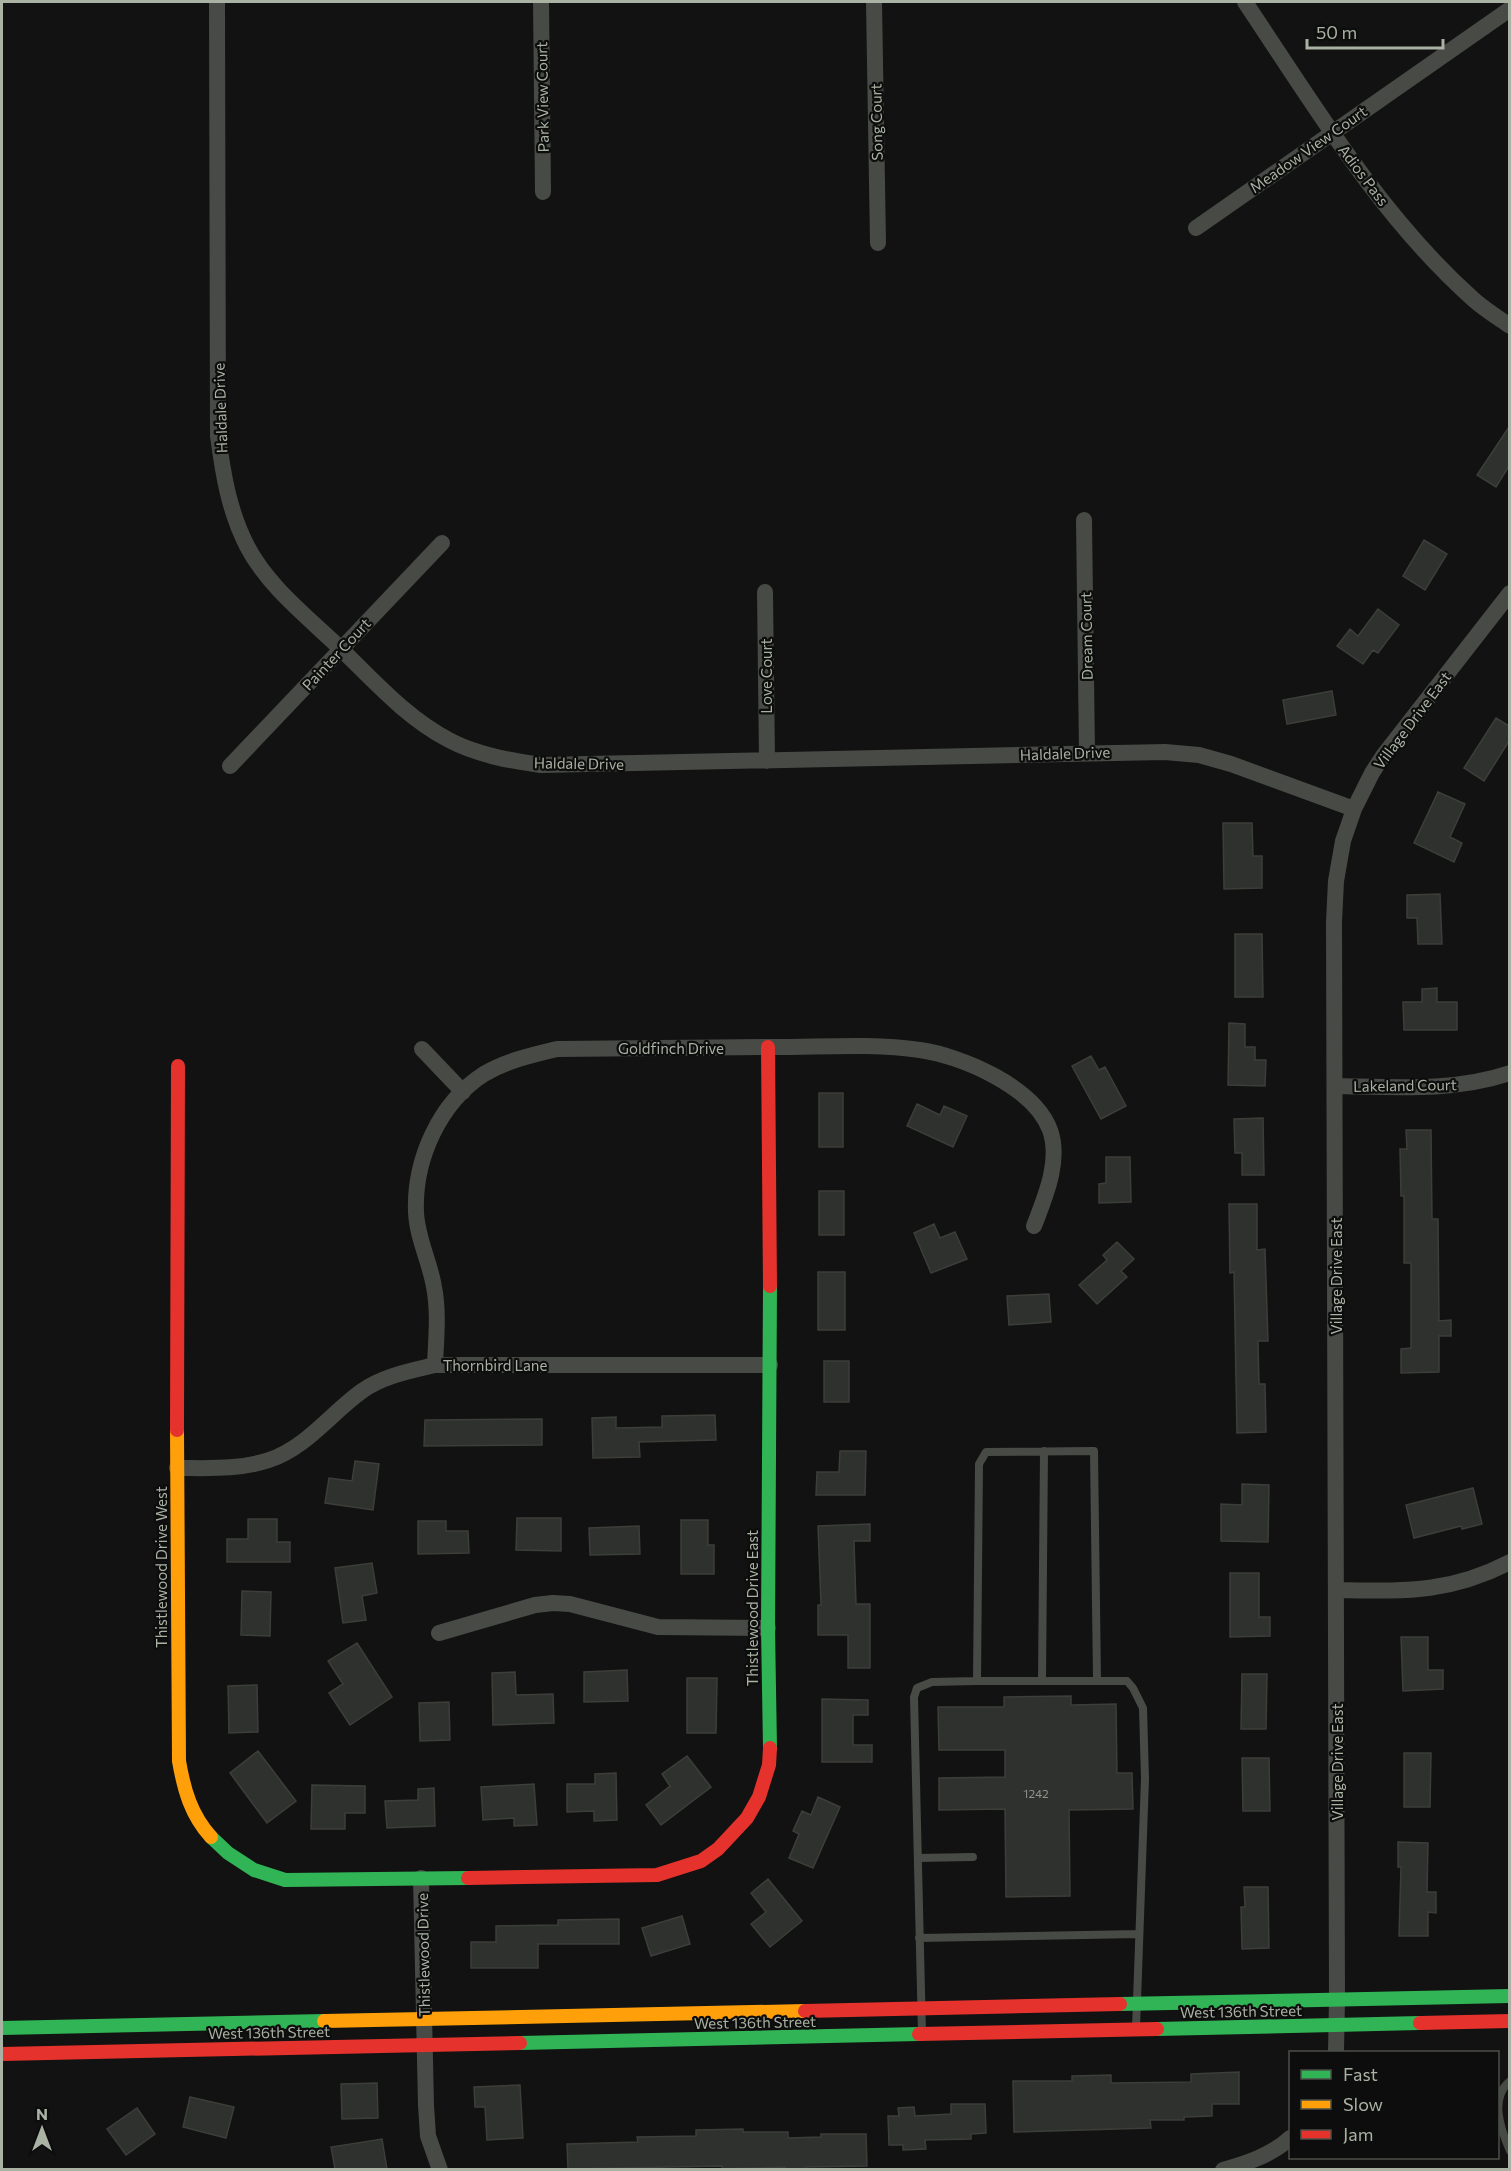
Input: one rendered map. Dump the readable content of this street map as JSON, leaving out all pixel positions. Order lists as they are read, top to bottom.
{
  "streets": {
    "street": [
      "Park View Court",
      "Song Court",
      "Meadow View Court",
      "Adios Pass",
      "Haldale Drive",
      "Dream Court",
      "Painter Court",
      "Love Court",
      "Village Drive East",
      "Goldfinch Drive",
      "Lakeland Court",
      "Thornbird Lane",
      "Thistlewood Drive West",
      "Thistlewood Drive East",
      "Thistlewood Drive",
      "West 136th Street"
    ]
  },
  "crossings": [
    ["Meadow View Court", "Adios Pass"],
    ["Haldale Drive", "Dream Court"],
    ["Haldale Drive", "Painter Court"],
    ["Haldale Drive", "Love Court"],
    ["Haldale Drive", "Village Drive East"],
    ["Village Drive East", "Lakeland Court"],
    ["Village Drive East", "West 136th Street"],
    ["Goldfinch Drive", "Thornbird Lane"],
    ["Goldfinch Drive", "Thistlewood Drive East"],
    ["Thornbird Lane", "Thistlewood Drive West"],
    ["Thornbird Lane", "Thistlewood Drive East"],
    ["Thistlewood Drive West", "Thistlewood Drive East"],
    ["Thistlewood Drive West", "Thistlewood Drive"],
    ["Thistlewood Drive East", "Thistlewood Drive"],
    ["Thistlewood Drive", "West 136th Street"]
  ],
  "house_numbers": ["1242"],
  "legend": ["Fast", "Slow", "Jam"],
  "scale_bar": "50 m",
  "north": "top"
}
